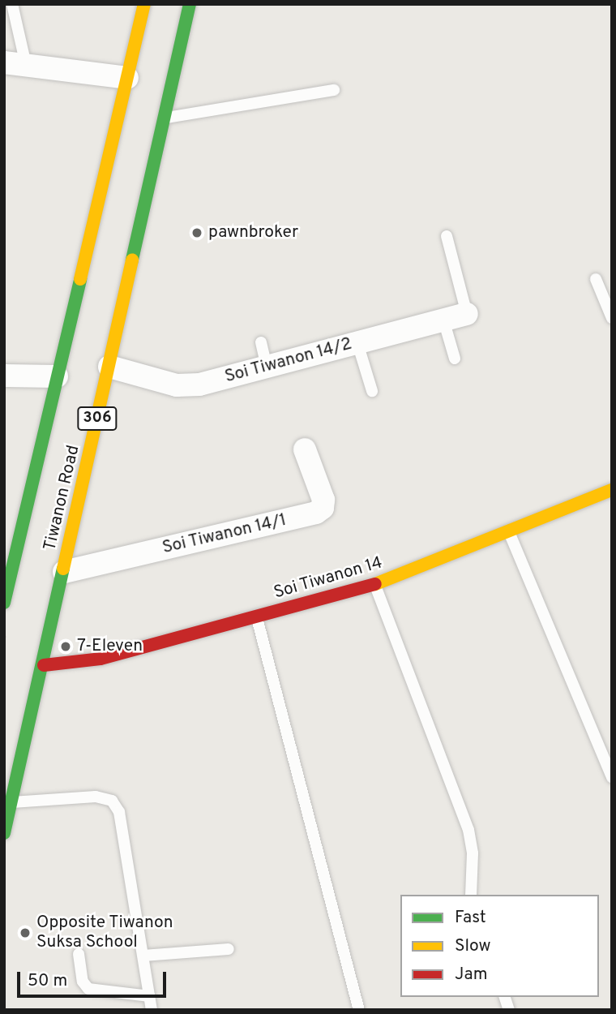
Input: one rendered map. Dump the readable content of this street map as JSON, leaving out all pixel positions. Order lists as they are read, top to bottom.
{
  "streets": {
    "main road": ["306", "Tiwanon Road", "Soi Tiwanon 14"],
    "street": ["Soi Tiwanon 14/2", "Soi Tiwanon 14/1"]
  },
  "crossings": [
    ["Soi Tiwanon 14/2", "Tiwanon Road"],
    ["Tiwanon Road", "Soi Tiwanon 14/1"],
    ["Tiwanon Road", "Soi Tiwanon 14"]
  ],
  "places": ["pawnbroker", "7-Eleven", "Opposite Tiwanon Suksa School"],
  "legend": ["Fast", "Slow", "Jam"],
  "scale_bar": "50 m"
}
